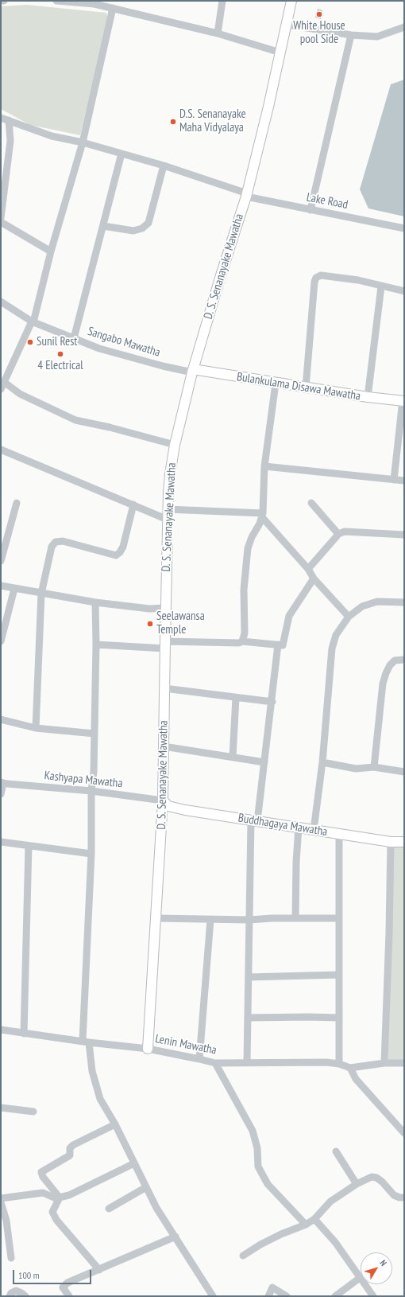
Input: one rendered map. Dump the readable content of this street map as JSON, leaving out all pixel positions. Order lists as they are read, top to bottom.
{
  "streets": {
    "main road": ["D. S. Senanayake Mawatha", "Bulankulama Disawa Mawatha", "Buddhagaya Mawatha"],
    "street": [
      "Lake Road",
      "Sangabo Mawatha",
      "Kashyapa Mawatha",
      "Lenin Mawatha"
    ]
  },
  "crossings": [
    ["Lake Road", "D. S. Senanayake Mawatha"],
    ["D. S. Senanayake Mawatha", "Sangabo Mawatha"],
    ["D. S. Senanayake Mawatha", "Bulankulama Disawa Mawatha"],
    ["D. S. Senanayake Mawatha", "Kashyapa Mawatha"],
    ["D. S. Senanayake Mawatha", "Buddhagaya Mawatha"],
    ["D. S. Senanayake Mawatha", "Lenin Mawatha"],
    ["Sangabo Mawatha", "Bulankulama Disawa Mawatha"],
    ["Kashyapa Mawatha", "Buddhagaya Mawatha"]
  ],
  "places": [
    "White House pool Side",
    "D.S. Senanayake Maha Vidyalaya",
    "Sunil Rest",
    "4 Electrical",
    "Seelawansa Temple"
  ],
  "scale_bar": "100 m",
  "north": "top right"
}
